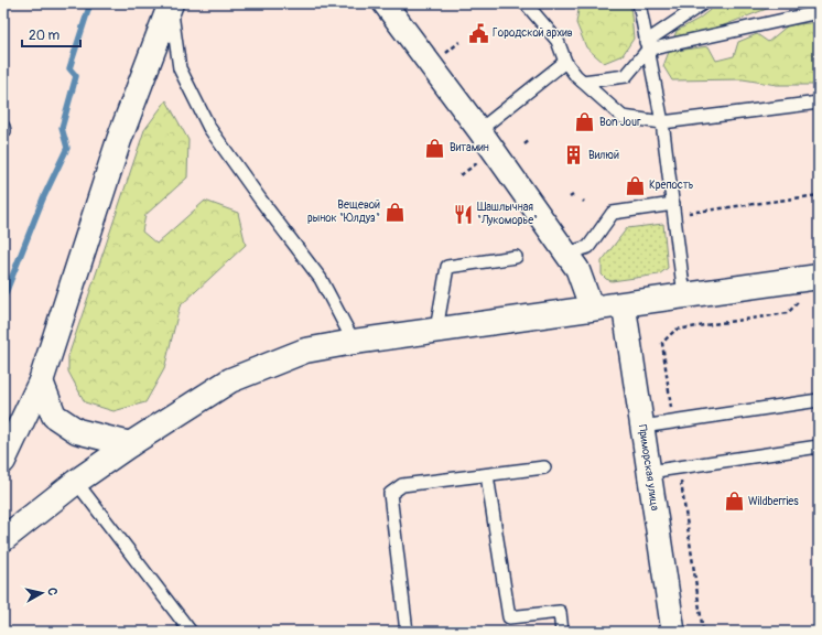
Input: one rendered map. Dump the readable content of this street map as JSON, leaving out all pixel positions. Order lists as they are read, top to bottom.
{
  "streets": {
    "street": ["Приморская улица"]
  },
  "places": {
    "public building": ["Городской архив"],
    "shop": [
      "Bon Jour",
      "Витамин",
      "Крепость",
      "Вещевой рынок \"Юлдуз\"",
      "Wildberries"
    ],
    "building": ["Вилюй"],
    "restaurant": ["Шашлычная \"Лукоморье\""]
  },
  "scale_bar": "20 m",
  "north": "right"
}
